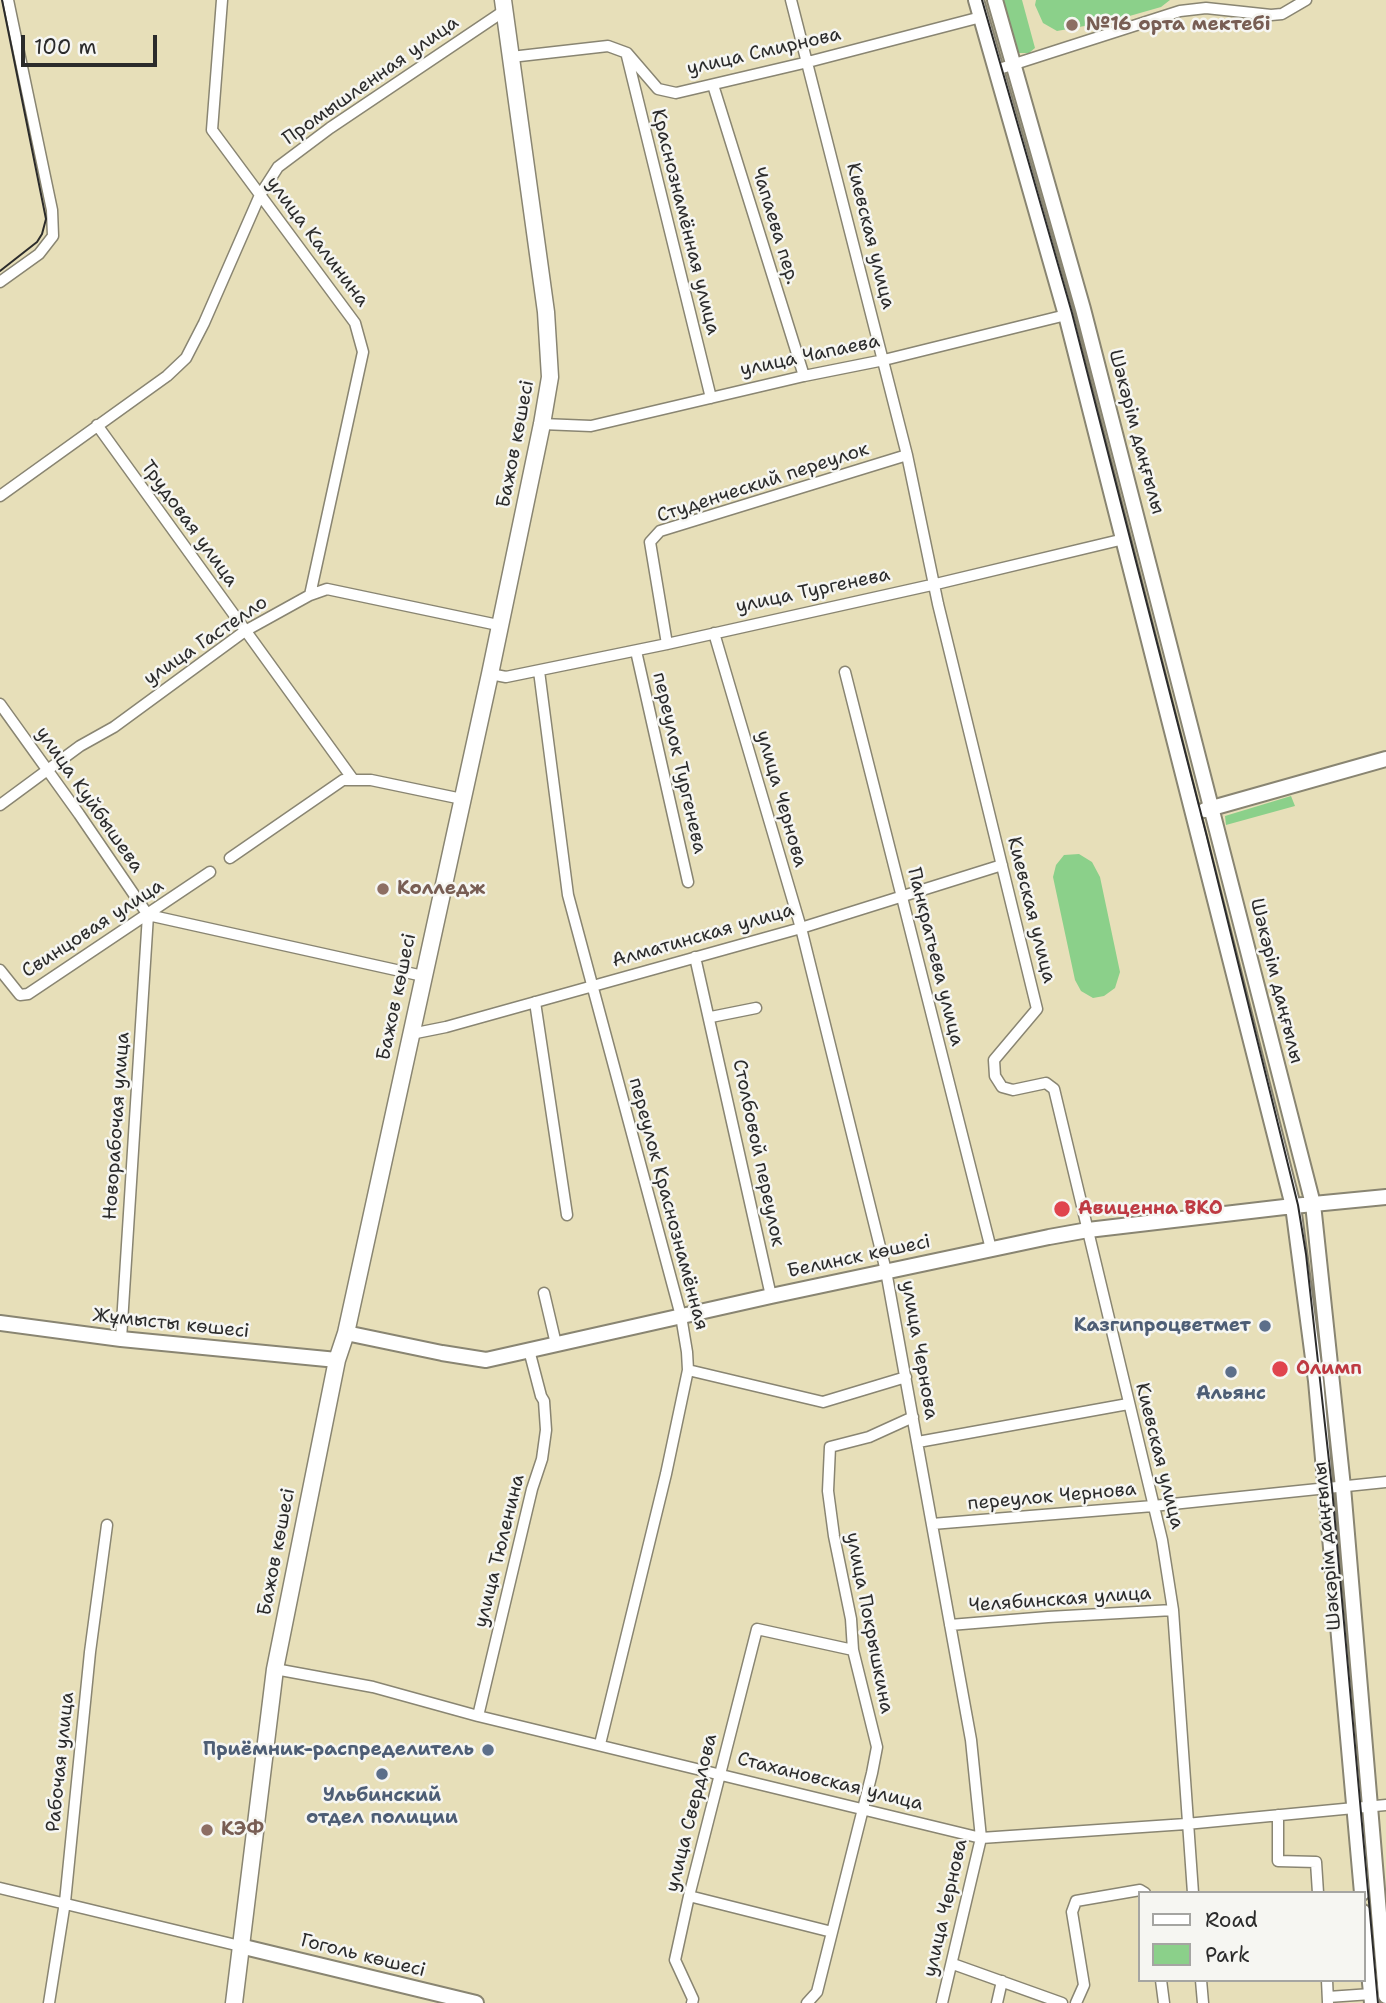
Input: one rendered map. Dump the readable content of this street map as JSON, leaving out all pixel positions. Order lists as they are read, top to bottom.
{
  "streets": {
    "main road": [
      "улица Смирнова",
      "улица Чапаева",
      "Шәкәрім даңғылы",
      "Бажов көшесі",
      "улица Тургенева",
      "Белинск көшесі",
      "Жұмысты көшесі",
      "Гоголь көшесі"
    ],
    "street": [
      "Промышленная улица",
      "Краснознамённая улица",
      "Чапаева пер.",
      "Киевская улица",
      "улица Калинина",
      "Студенческий переулок",
      "Трудовая улица",
      "улица Гастелло",
      "переулок Тургенева",
      "улица Чернова",
      "улица Куйбышева",
      "Свинцовая улица",
      "Алматинская улица",
      "Панкратьева улица",
      "Новорабочая улица",
      "Столбовой переулок",
      "переулок Краснознамённая",
      "переулок Чернова",
      "улица Тюленина",
      "Челябинская улица",
      "улица Покрышкина",
      "Рабочая улица",
      "Стахановская улица",
      "улица Свердлова"
    ]
  },
  "crossings": [
    ["улица Смирнова", "Краснознамённая улица"],
    ["улица Смирнова", "Чапаева пер."],
    ["улица Смирнова", "Киевская улица"],
    ["улица Смирнова", "Шәкәрім даңғылы"],
    ["Промышленная улица", "улица Калинина"],
    ["Промышленная улица", "Бажов көшесі"],
    ["Промышленная улица", "Трудовая улица"],
    ["Краснознамённая улица", "улица Чапаева"],
    ["Чапаева пер.", "улица Чапаева"],
    ["Киевская улица", "улица Чапаева"],
    ["Киевская улица", "Студенческий переулок"],
    ["Киевская улица", "улица Тургенева"],
    ["Киевская улица", "Алматинская улица"],
    ["Киевская улица", "Белинск көшесі"],
    ["Киевская улица", "переулок Чернова"],
    ["Киевская улица", "Челябинская улица"],
    ["Киевская улица", "Стахановская улица"],
    ["улица Калинина", "улица Гастелло"],
    ["улица Чапаева", "Шәкәрім даңғылы"],
    ["улица Чапаева", "Бажов көшесі"],
    ["Шәкәрім даңғылы", "улица Тургенева"],
    ["Шәкәрім даңғылы", "Белинск көшесі"],
    ["Шәкәрім даңғылы", "переулок Чернова"],
    ["Шәкәрім даңғылы", "Стахановская улица"],
    ["Бажов көшесі", "улица Тургенева"],
    ["Бажов көшесі", "улица Гастелло"],
    ["Бажов көшесі", "Алматинская улица"],
    ["Бажов көшесі", "Белинск көшесі"],
    ["Бажов көшесі", "Жұмысты көшесі"],
    ["Бажов көшесі", "Стахановская улица"],
    ["Бажов көшесі", "Гоголь көшесі"],
    ["Студенческий переулок", "улица Тургенева"],
    ["Трудовая улица", "улица Гастелло"],
    ["улица Тургенева", "переулок Тургенева"],
    ["улица Тургенева", "улица Чернова"],
    ["улица Тургенева", "переулок Краснознамённая"],
    ["улица Гастелло", "улица Куйбышева"],
    ["улица Чернова", "Алматинская улица"],
    ["улица Чернова", "Белинск көшесі"],
    ["улица Чернова", "переулок Чернова"],
    ["улица Чернова", "Челябинская улица"],
    ["улица Чернова", "улица Покрышкина"],
    ["улица Чернова", "Стахановская улица"],
    ["улица Куйбышева", "Свинцовая улица"],
    ["улица Куйбышева", "Новорабочая улица"],
    ["Свинцовая улица", "Новорабочая улица"],
    ["Алматинская улица", "Панкратьева улица"],
    ["Алматинская улица", "Столбовой переулок"],
    ["Алматинская улица", "переулок Краснознамённая"],
    ["Панкратьева улица", "Белинск көшесі"],
    ["Новорабочая улица", "Жұмысты көшесі"],
    ["Столбовой переулок", "Белинск көшесі"],
    ["переулок Краснознамённая", "Белинск көшесі"],
    ["переулок Краснознамённая", "Стахановская улица"],
    ["Белинск көшесі", "улица Тюленина"],
    ["улица Тюленина", "Стахановская улица"],
    ["улица Покрышкина", "Стахановская улица"],
    ["улица Покрышкина", "улица Свердлова"],
    ["Стахановская улица", "улица Свердлова"]
  ],
  "places": [
    "№16 орта мектебі",
    "Колледж",
    "Авиценна ВКО",
    "Казгипроцветмет",
    "Олимп",
    "Альянс",
    "Приёмник-распределитель",
    "Ульбинский отдел полиции",
    "КЭФ"
  ],
  "legend": ["Road", "Park"],
  "scale_bar": "100 m"
}
